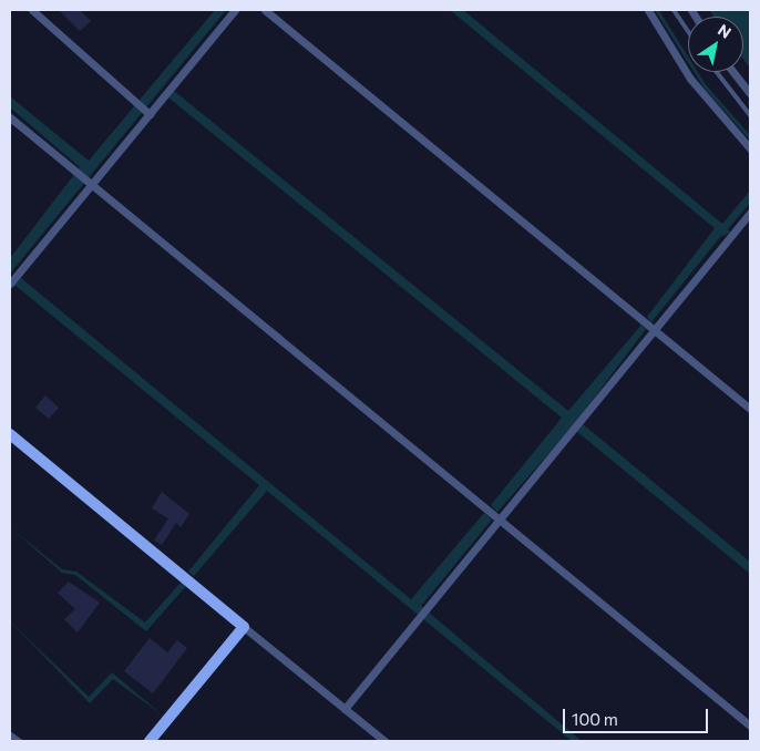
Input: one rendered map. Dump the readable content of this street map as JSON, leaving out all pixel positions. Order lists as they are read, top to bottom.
{
  "scale_bar": "100 m",
  "north": "top right"
}
